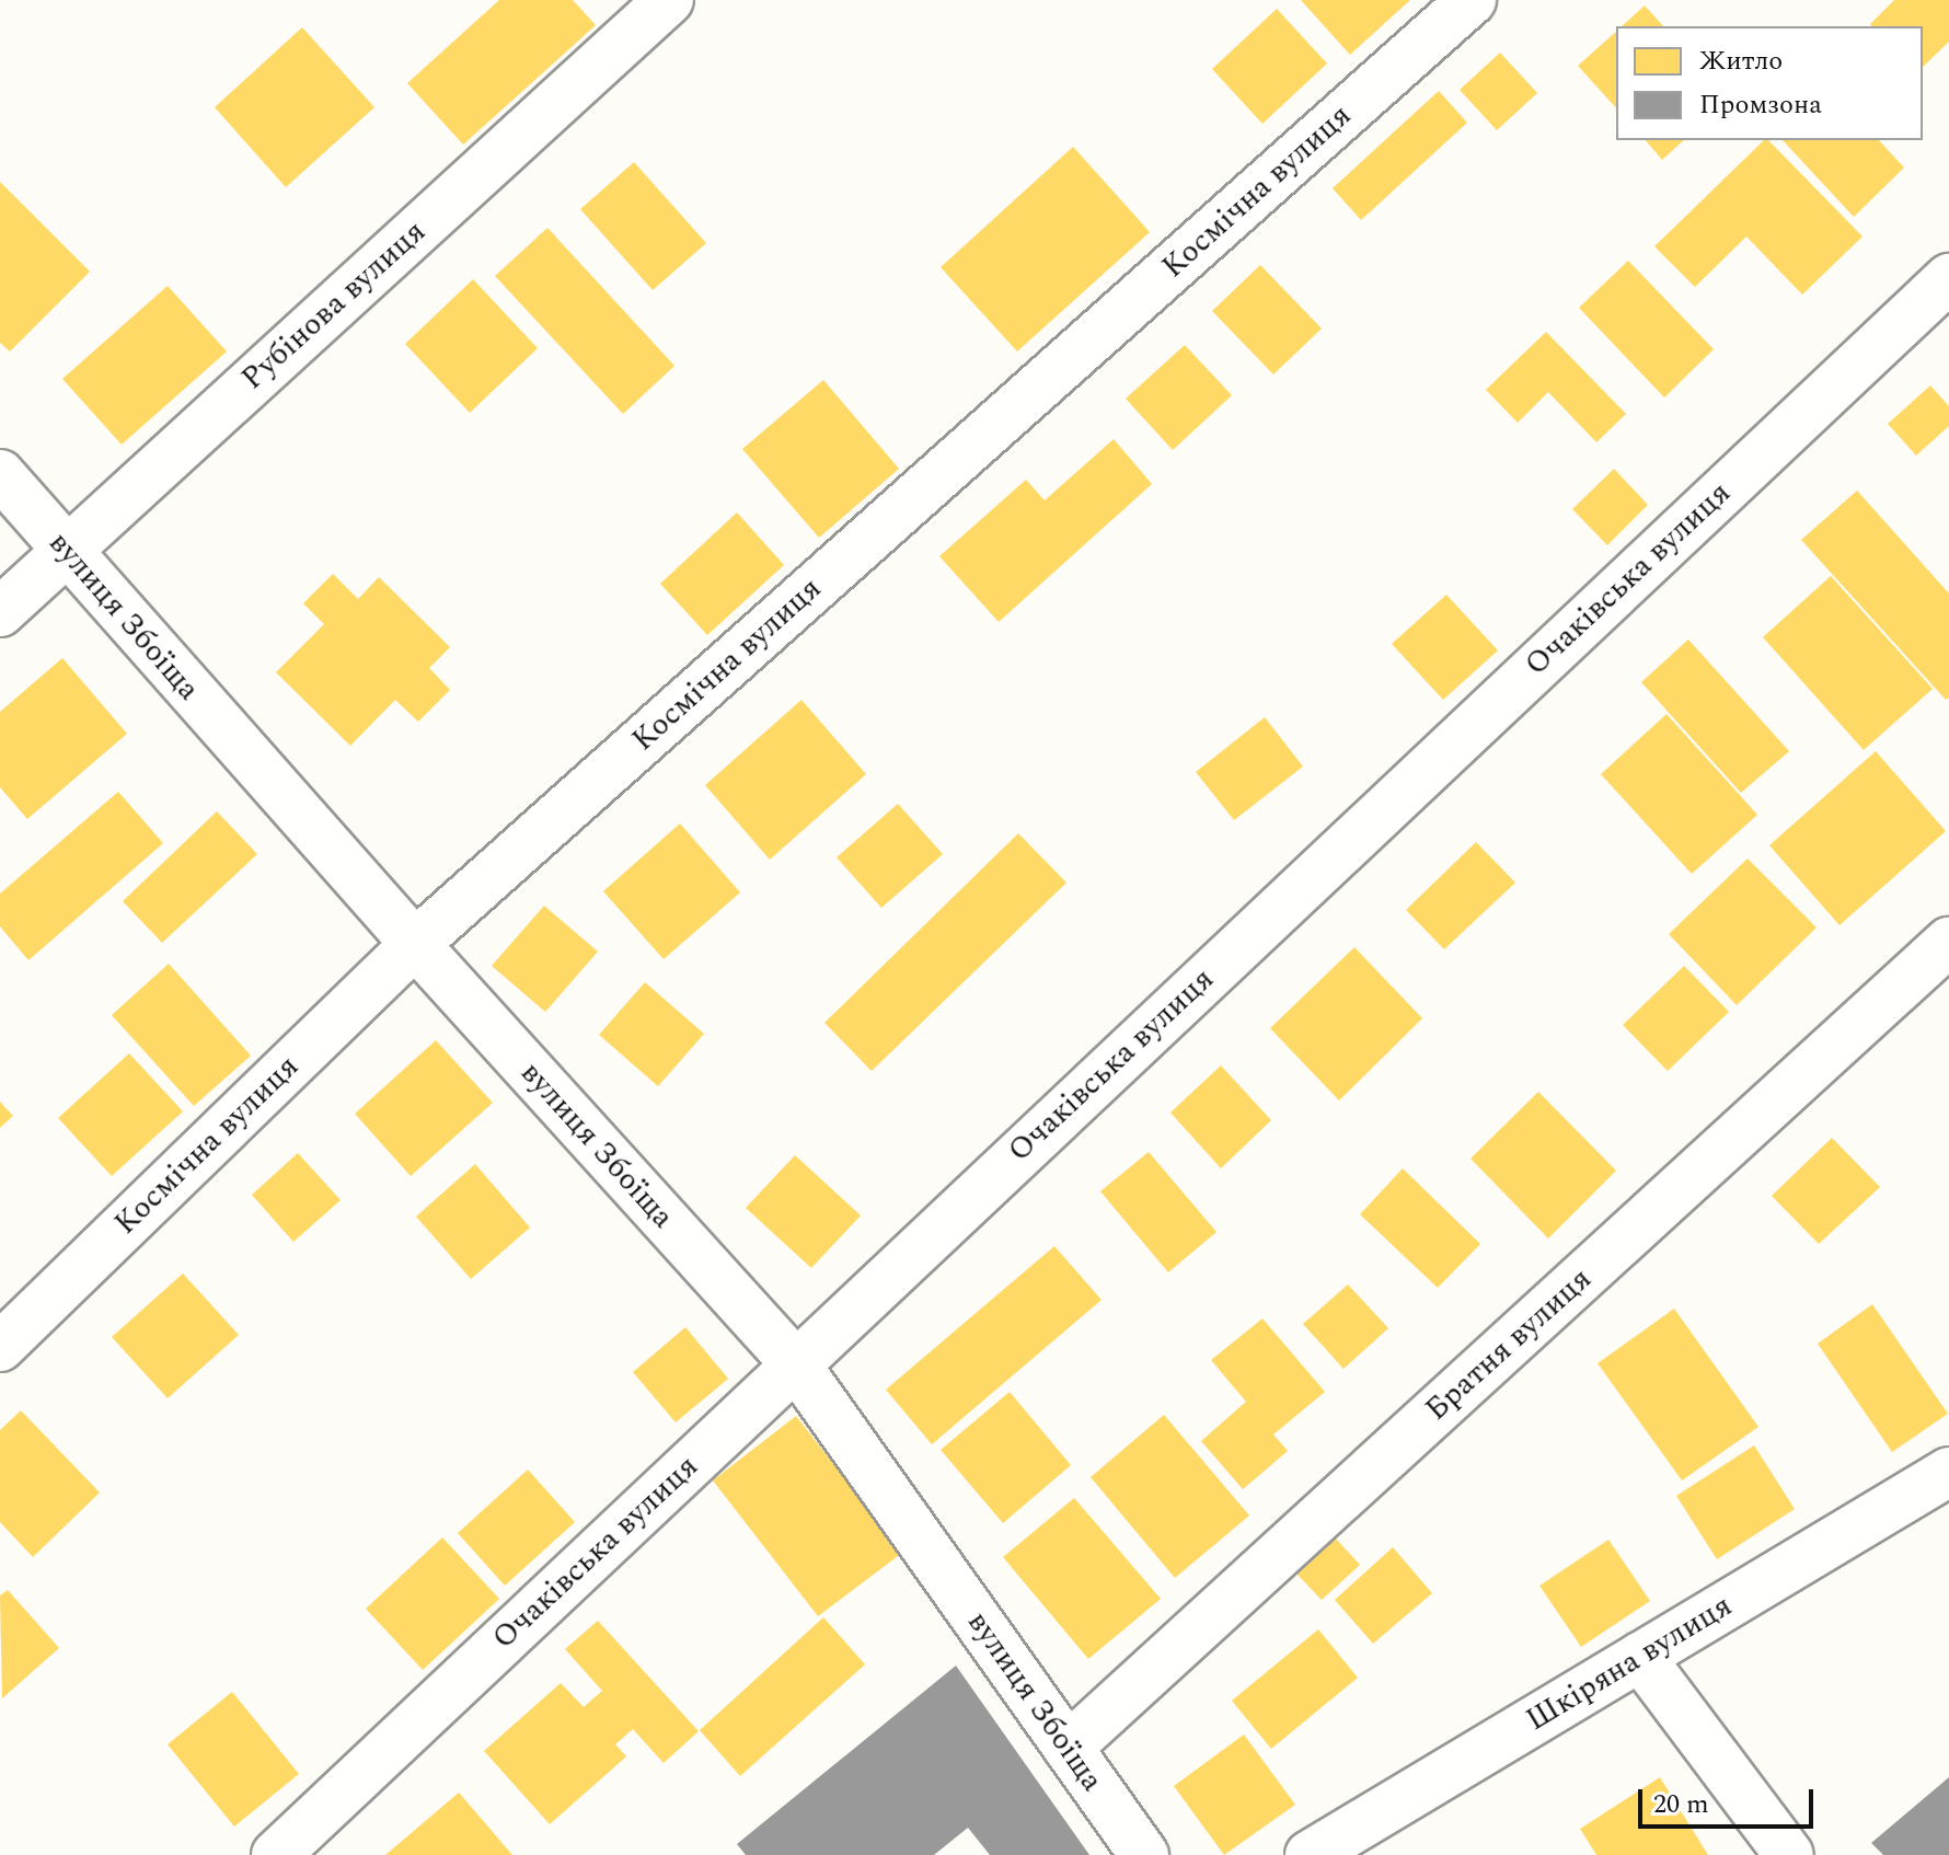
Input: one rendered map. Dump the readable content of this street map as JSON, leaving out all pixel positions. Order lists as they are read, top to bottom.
{
  "streets": {
    "street": [
      "Космічна вулиця",
      "Рубінова вулиця",
      "Очаківська вулиця",
      "вулиця Збоїща",
      "Братня вулиця",
      "Шкіряна вулиця"
    ]
  },
  "crossings": [
    ["Космічна вулиця", "вулиця Збоїща"],
    ["Рубінова вулиця", "вулиця Збоїща"],
    ["Очаківська вулиця", "вулиця Збоїща"],
    ["вулиця Збоїща", "Братня вулиця"]
  ],
  "legend": ["Житло", "Промзона"],
  "scale_bar": "20 m"
}
